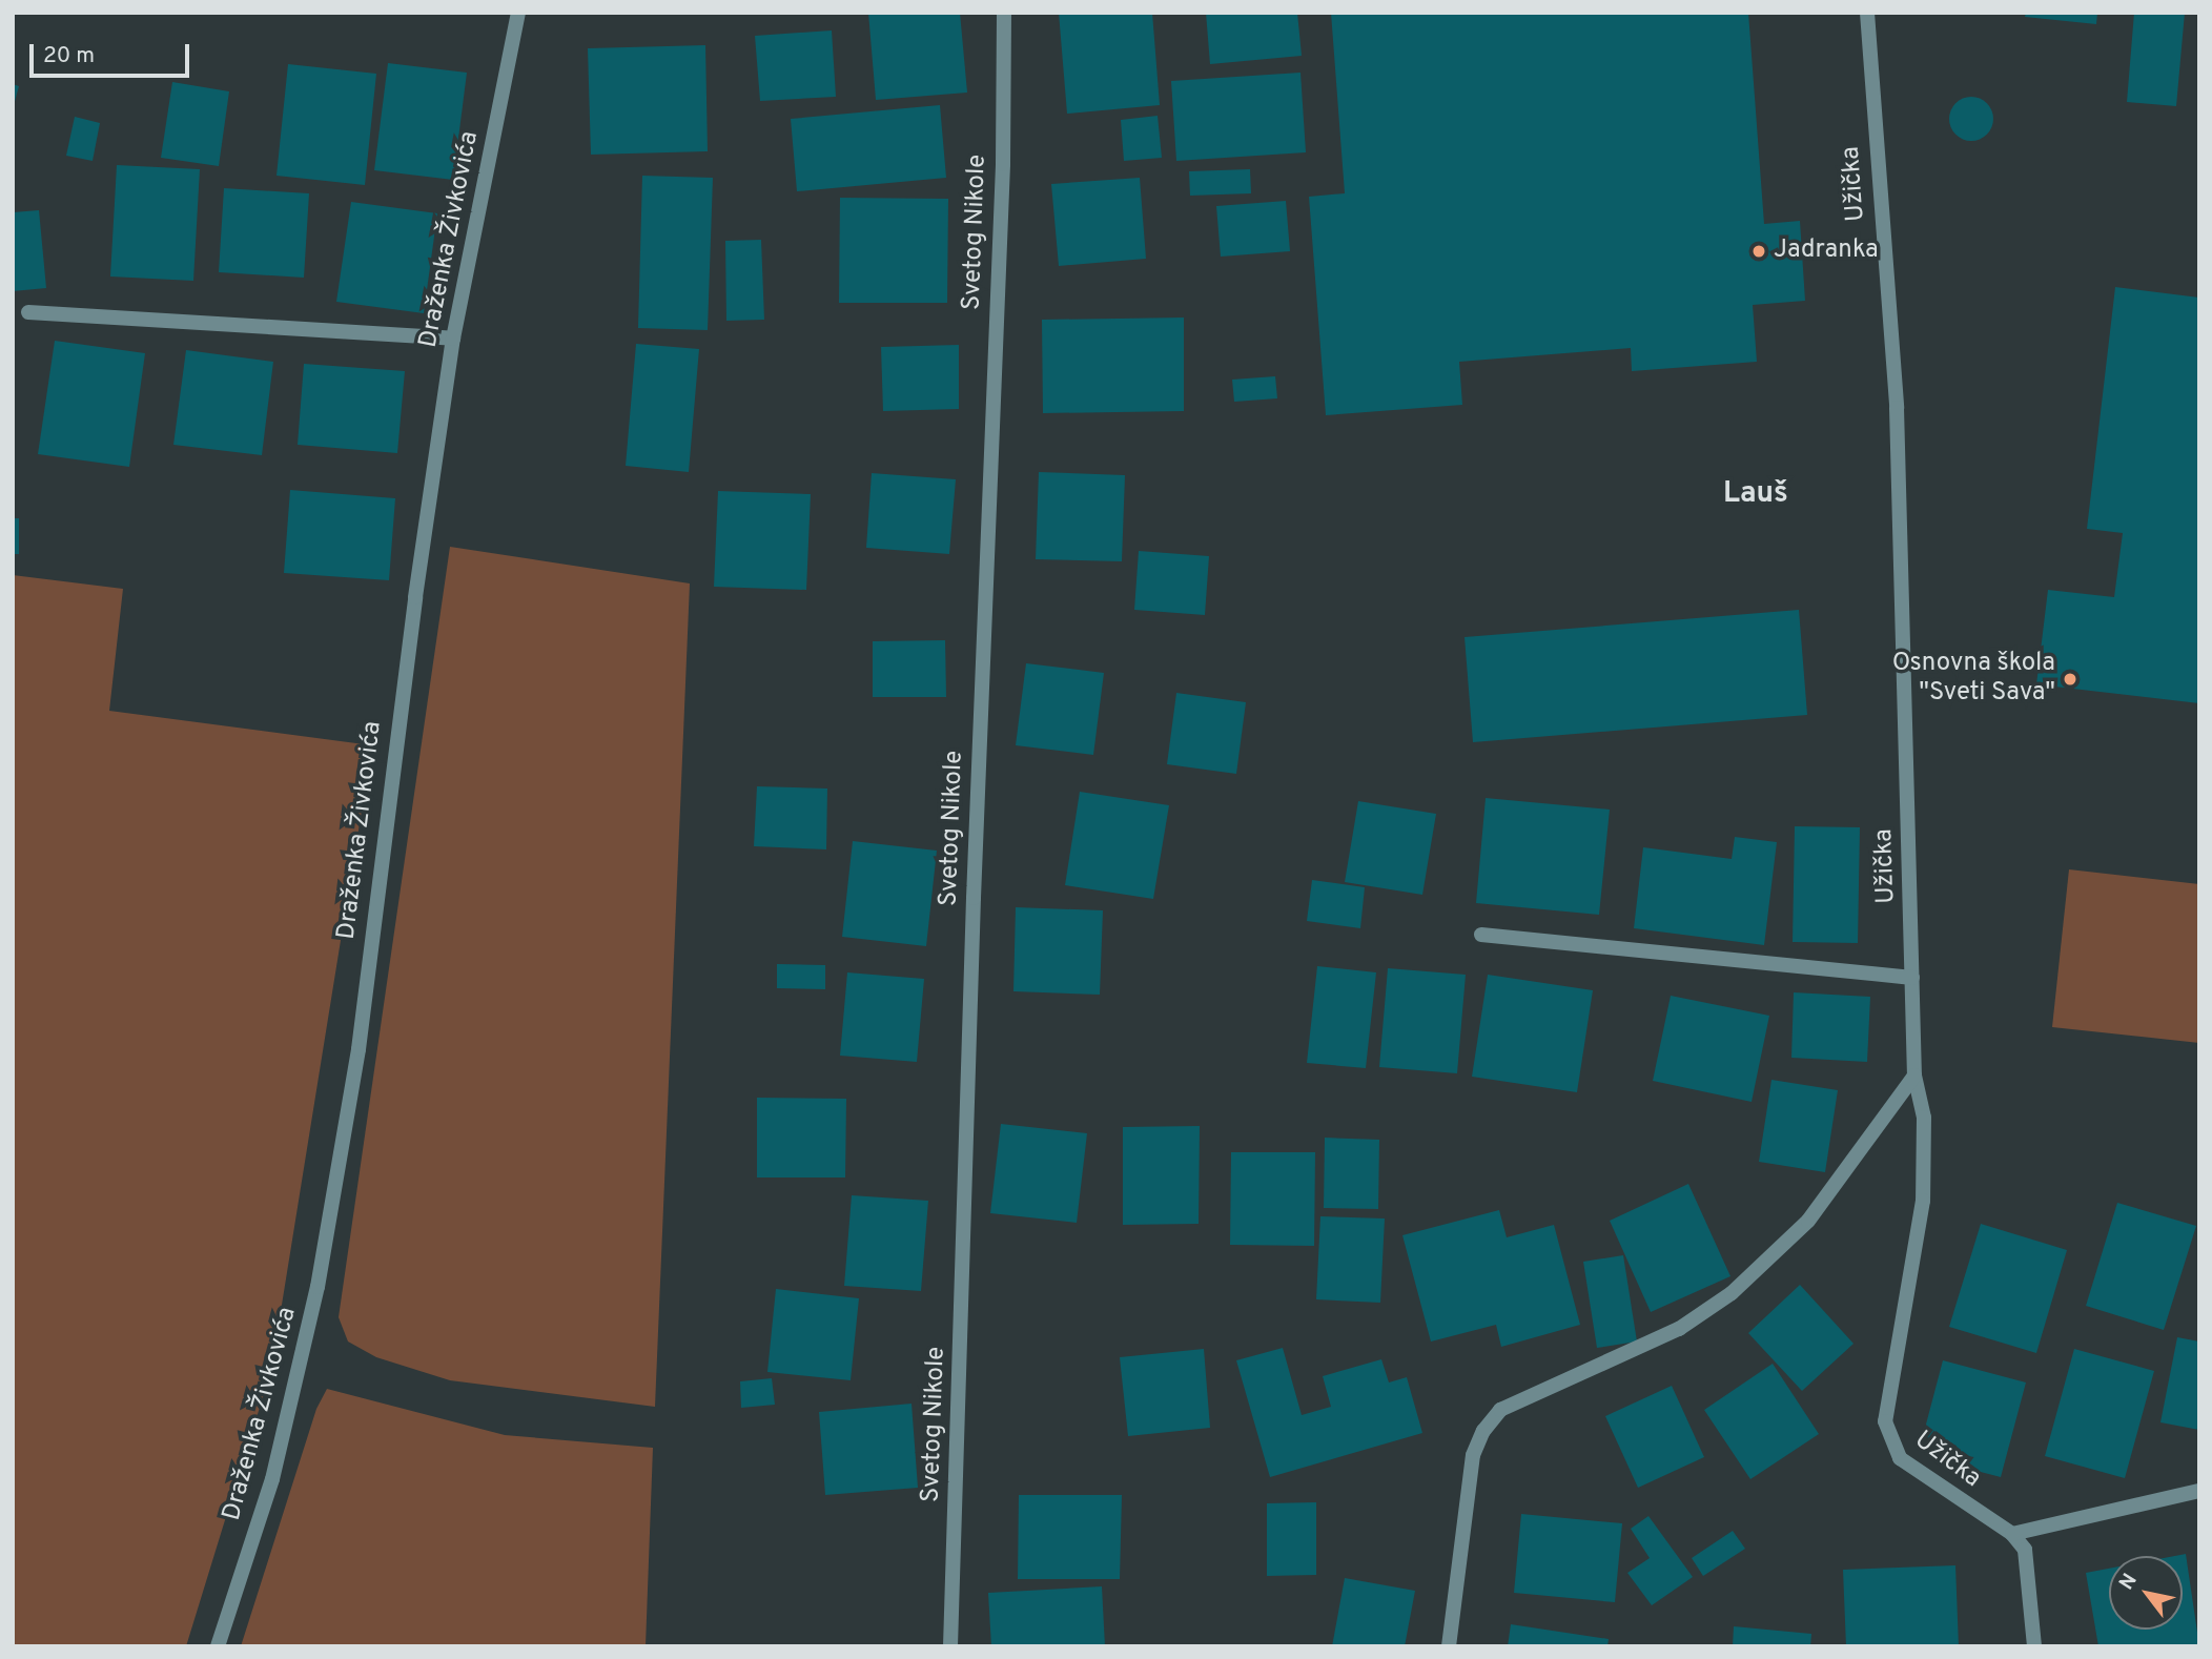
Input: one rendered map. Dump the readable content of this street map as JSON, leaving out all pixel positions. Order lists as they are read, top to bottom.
{
  "streets": {
    "street": ["Užička", "Svetog Nikole", "Draženka Živkovića"]
  },
  "districts": ["Lauš"],
  "places": ["Jadranka", "Osnovna škola \"Sveti Sava\""],
  "scale_bar": "20 m",
  "north": "top left"
}
